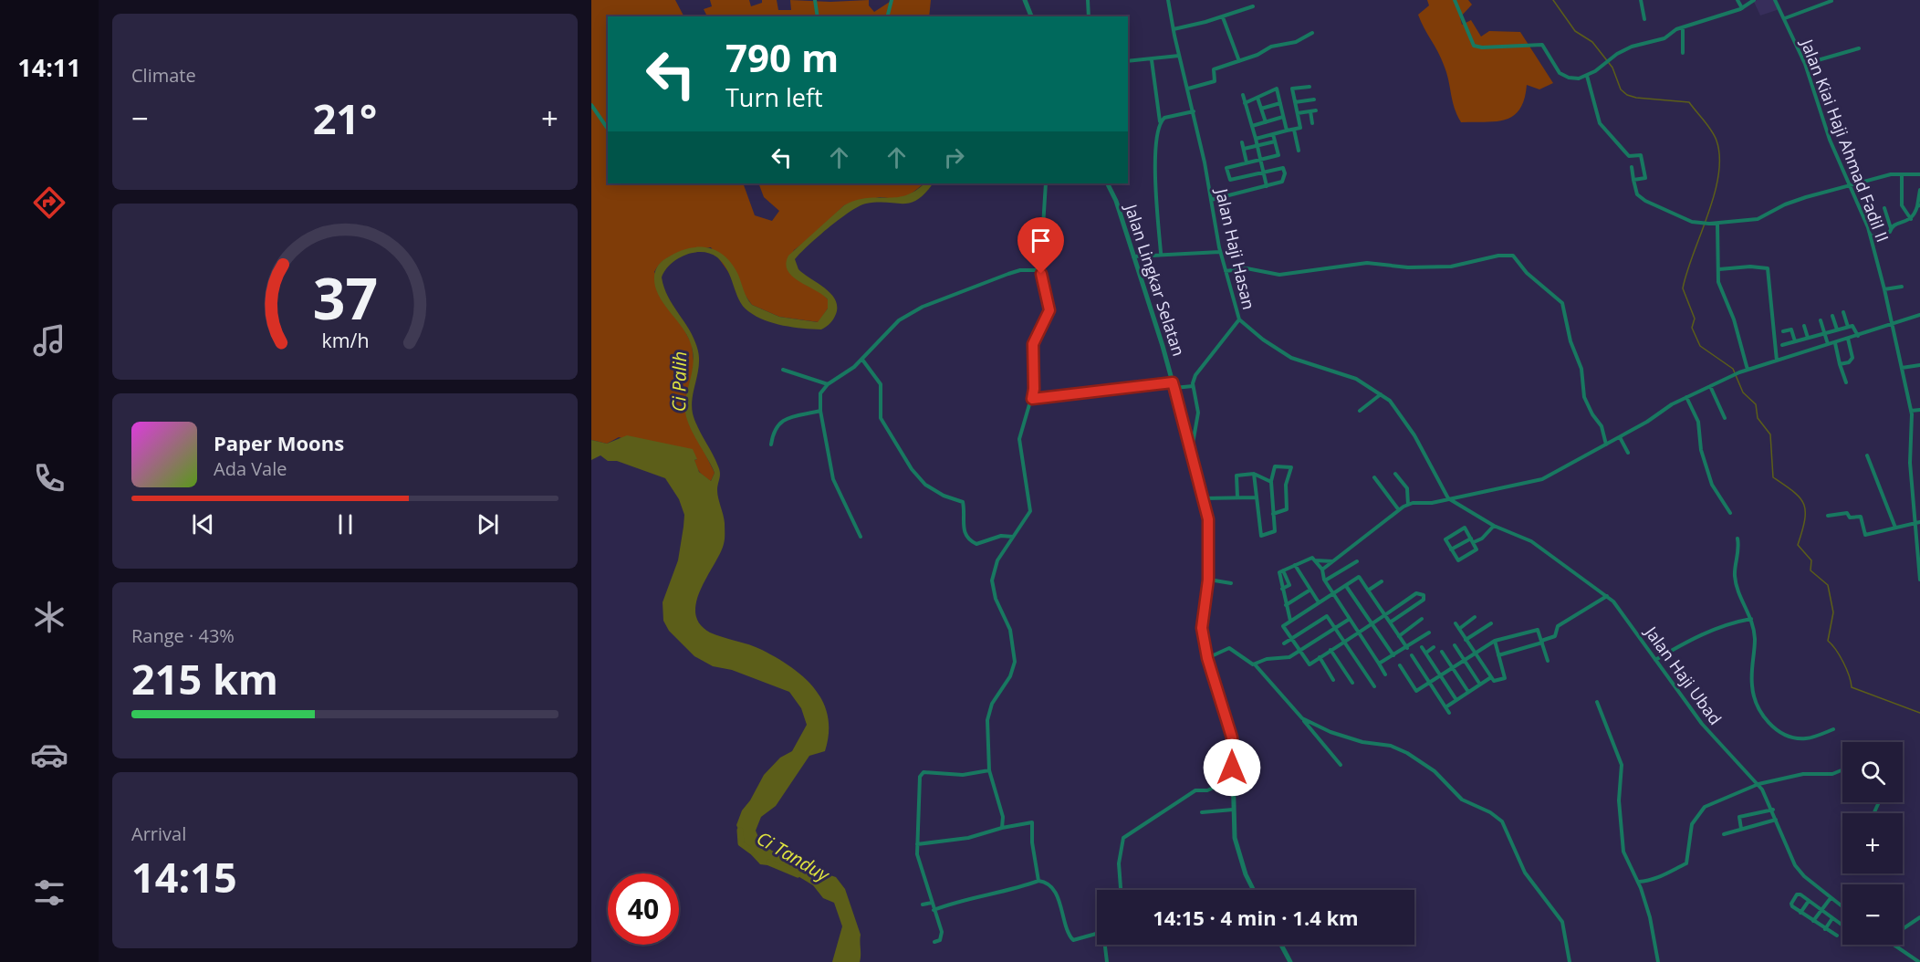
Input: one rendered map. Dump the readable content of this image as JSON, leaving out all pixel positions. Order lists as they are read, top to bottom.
{
  "streets": {
    "street": [
      "Jalan Kiai Haji Ahmad Fadil II",
      "Jalan Haji Hasan",
      "Jalan Lingkar Selatan",
      "Jalan Haji Ubad"
    ]
  },
  "crossings": [
    ["Jalan Haji Hasan", "Jalan Haji Ubad"]
  ],
  "water": ["Ci Palih", "Ci Tanduy"],
  "page": {
    "tabs": "14:11",
    "tile": [
      "Climate",
      ["Range · 43%", "215 km"],
      ["Arrival", "14:15"]
    ],
    "turn": ["790 m", "Turn left"],
    "heat": ["−", "21°", "+"],
    "song": ["Paper Moons", "Ada Vale"],
    "map_buttons": ["+", "−"],
    "limit": "40",
    "trip": "14:15 · 4 min · 1.4 km",
    "gauge": ["37", "km/h"]
  }
}
